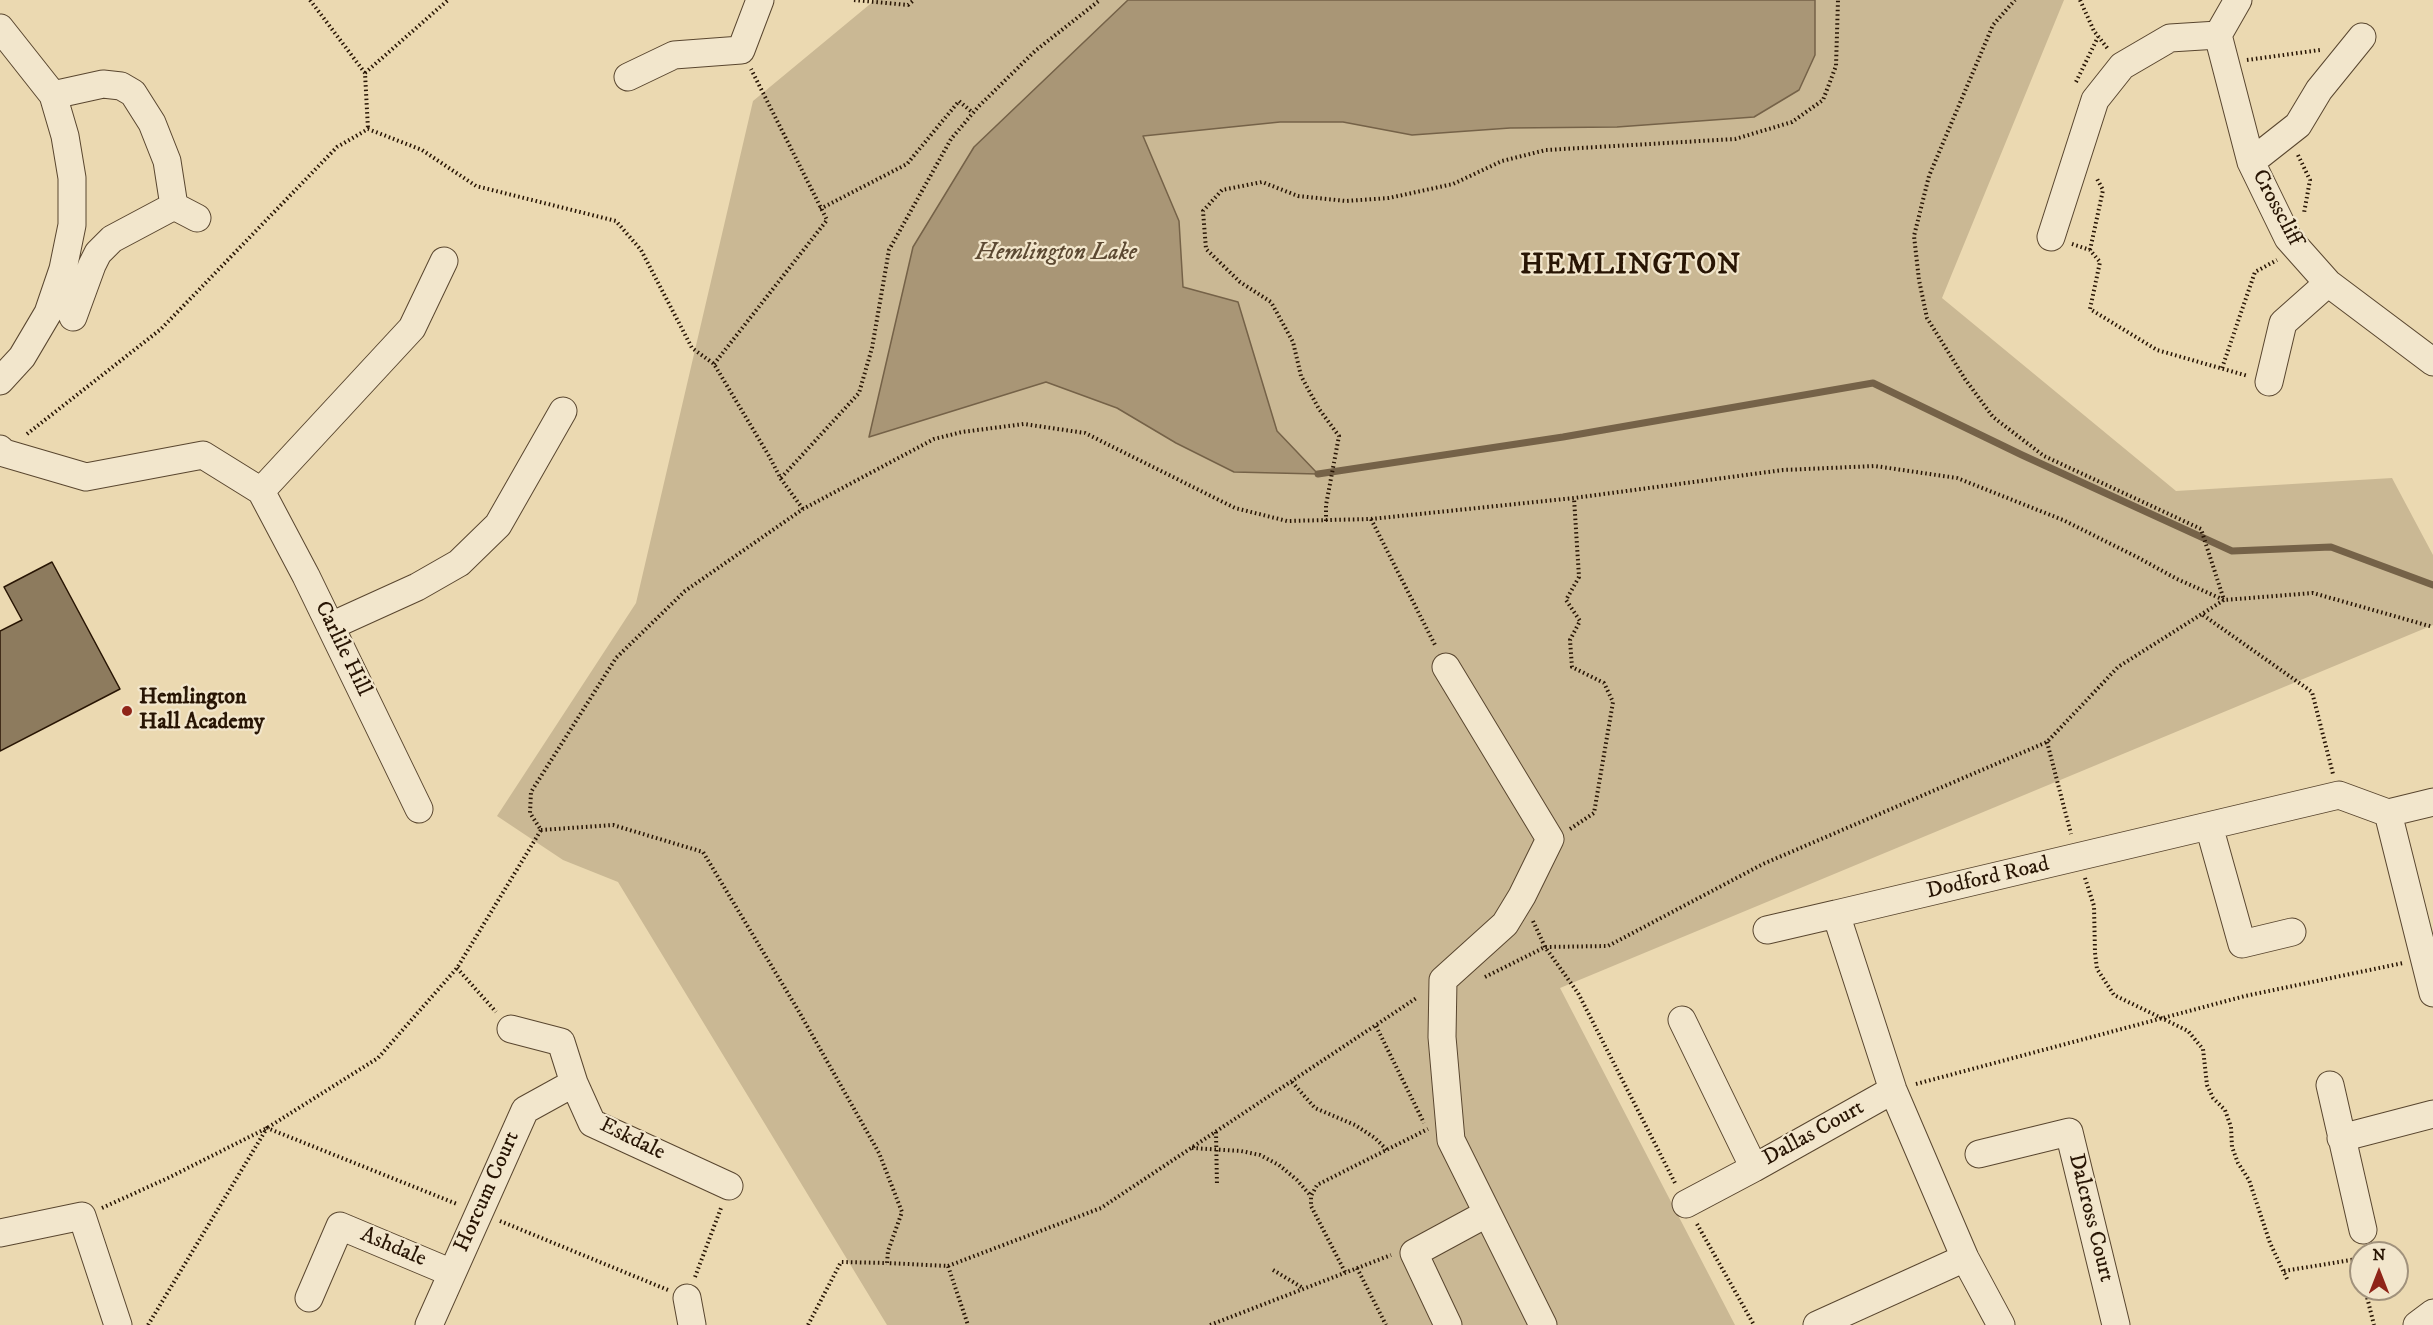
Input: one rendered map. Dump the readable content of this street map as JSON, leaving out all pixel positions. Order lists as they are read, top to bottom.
{
  "streets": {
    "street": [
      "Crosscliff",
      "Carlile Hill",
      "Dodford Road",
      "Dallas Court",
      "Eskdale",
      "Horcum Court",
      "Dalcross Court",
      "Ashdale"
    ]
  },
  "crossings": [
    ["Eskdale", "Horcum Court"],
    ["Horcum Court", "Ashdale"]
  ],
  "districts": ["HEMLINGTON"],
  "water": ["Hemlington Lake"],
  "places": ["Hemlington Hall Academy"],
  "north": "top"
}
